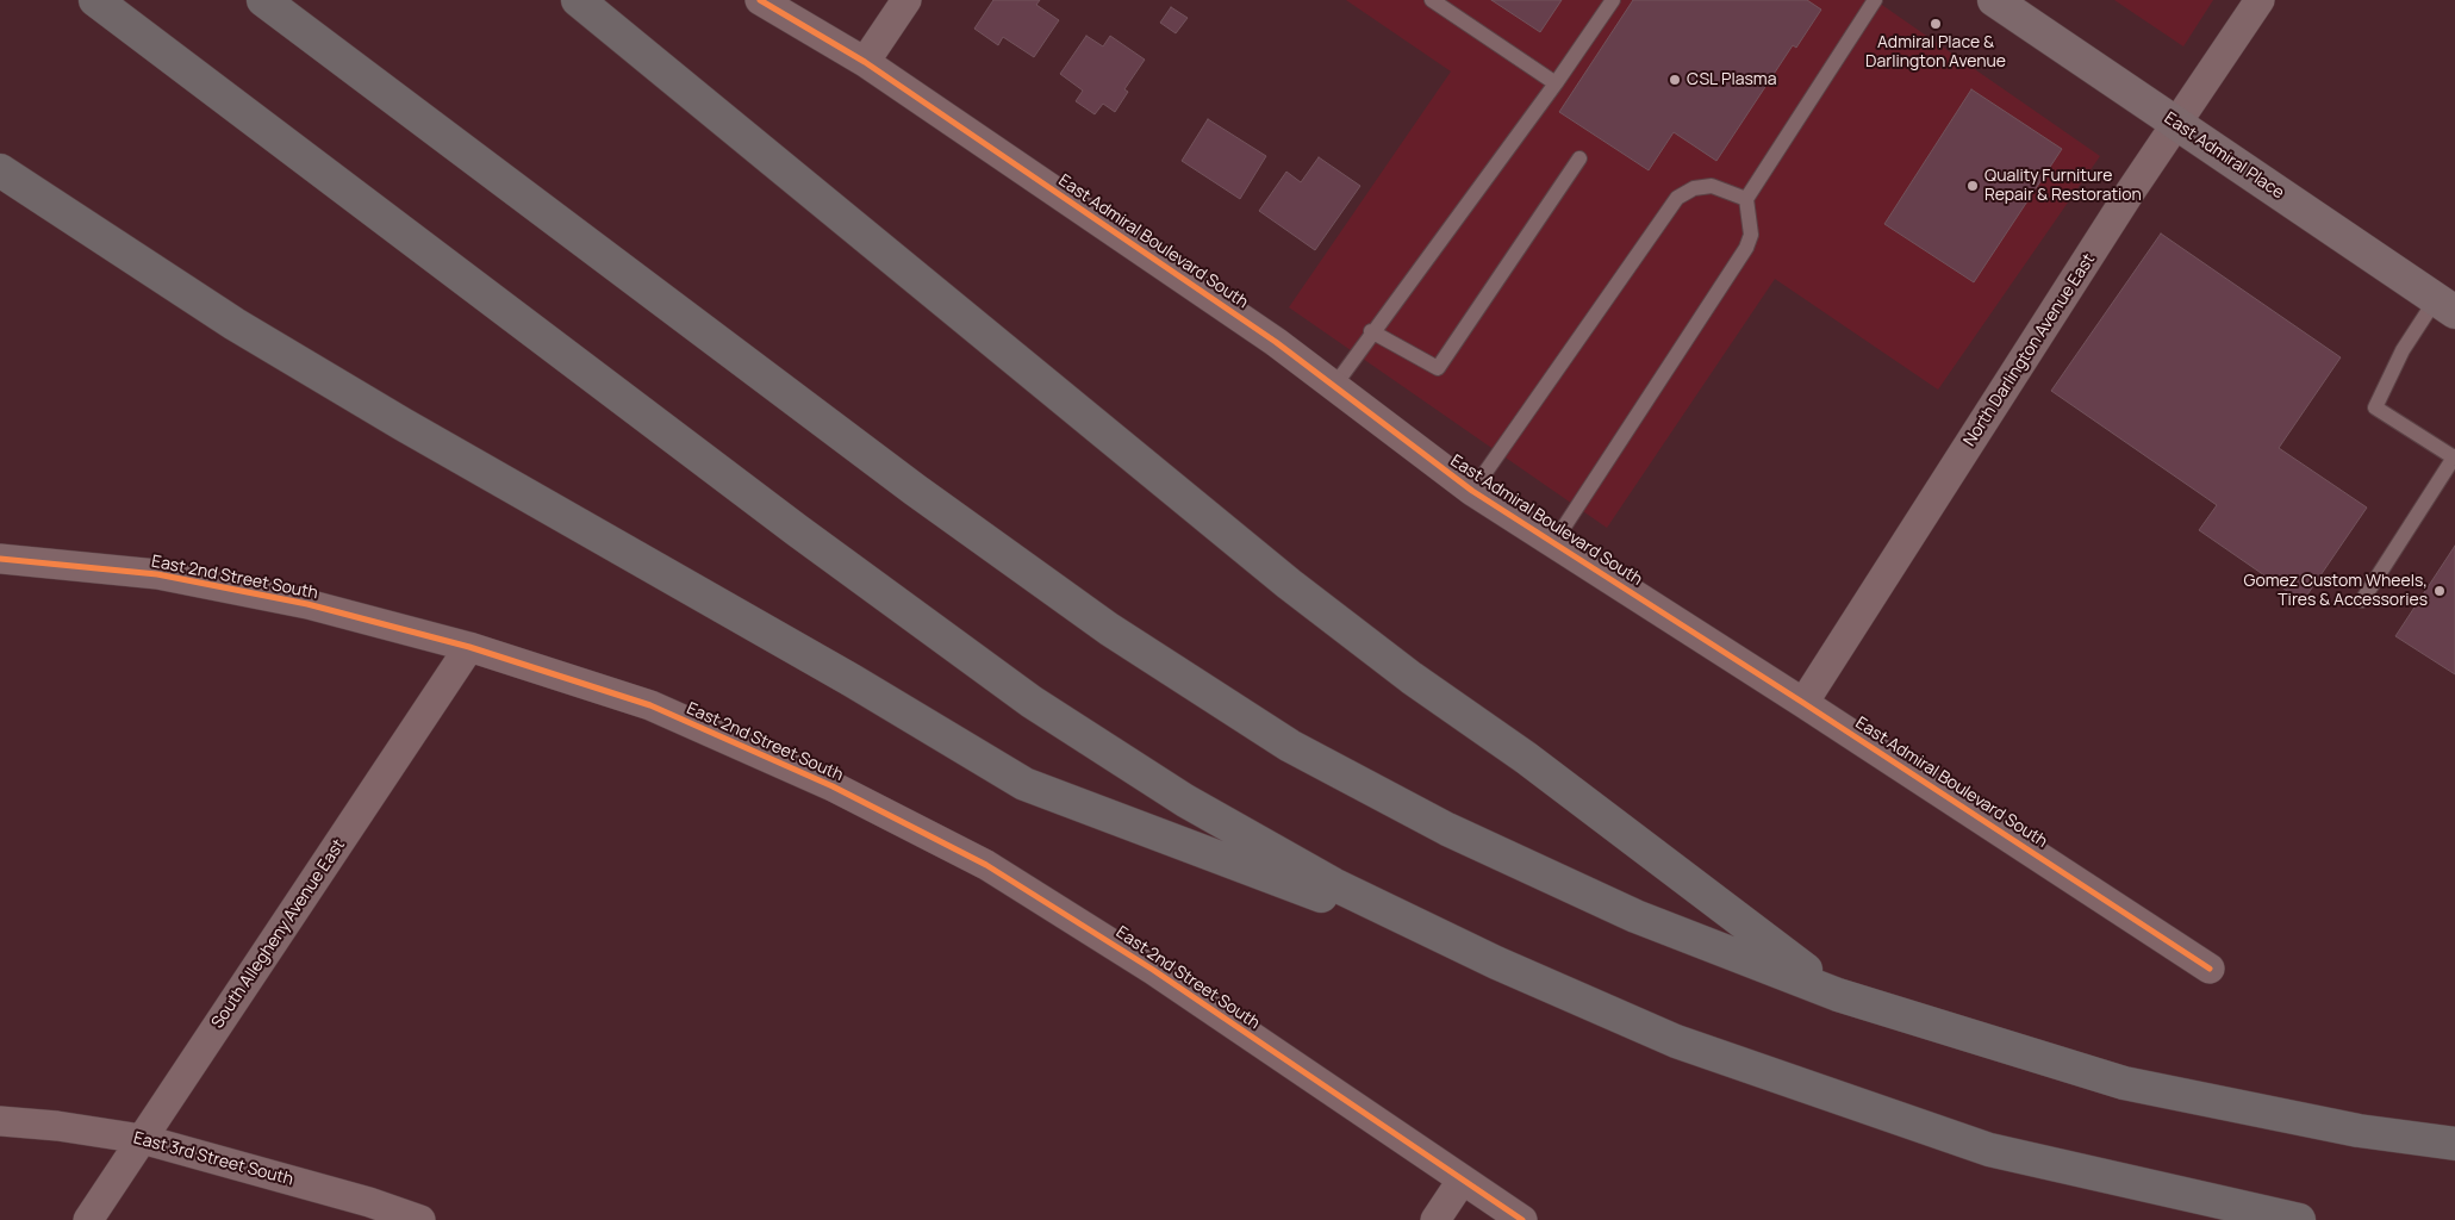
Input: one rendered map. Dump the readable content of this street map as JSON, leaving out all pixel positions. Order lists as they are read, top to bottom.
{
  "streets": {
    "main road": ["East Admiral Place"],
    "street": [
      "East Admiral Boulevard South",
      "North Darlington Avenue East",
      "East 2nd Street South",
      "South Allegheny Avenue East",
      "East 3rd Street South"
    ]
  },
  "crossings": [
    ["East Admiral Place", "North Darlington Avenue East"],
    ["East Admiral Boulevard South", "North Darlington Avenue East"],
    ["East 2nd Street South", "South Allegheny Avenue East"],
    ["South Allegheny Avenue East", "East 3rd Street South"]
  ],
  "places": [
    "Admiral Place & Darlington Avenue",
    "CSL Plasma",
    "Quality Furniture Repair & Restoration",
    "Gomez Custom Wheels, Tires & Accessories"
  ]
}
